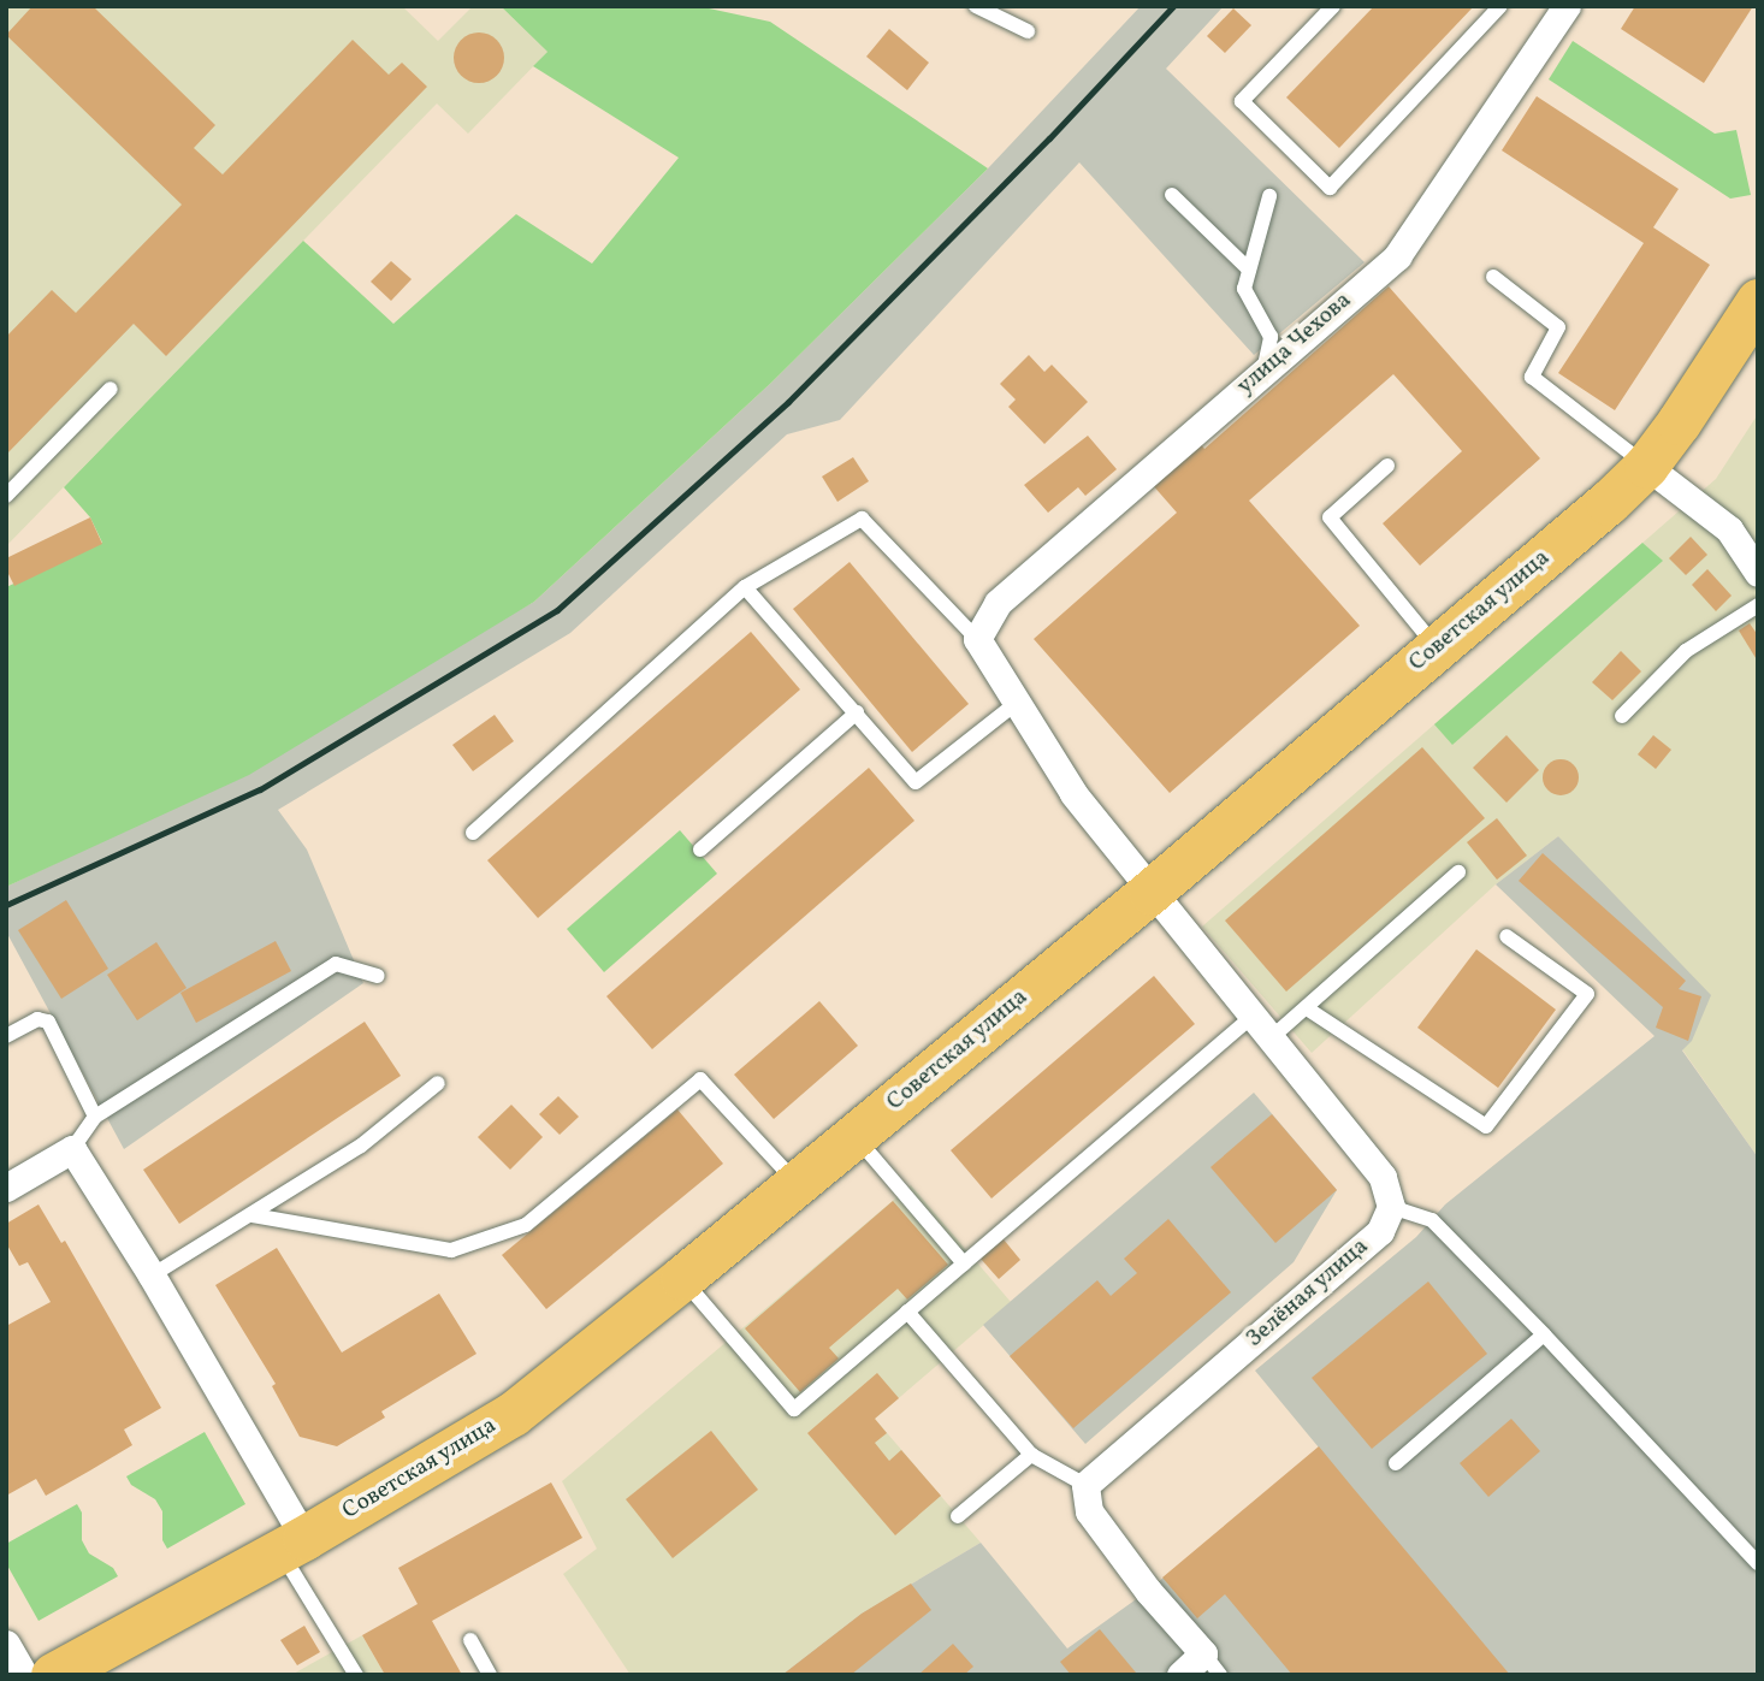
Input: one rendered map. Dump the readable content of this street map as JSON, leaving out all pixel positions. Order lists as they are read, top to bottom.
{
  "streets": {
    "main road": ["Советская улица"],
    "street": ["улица Чехова", "Зелёная улица"]
  }
}
